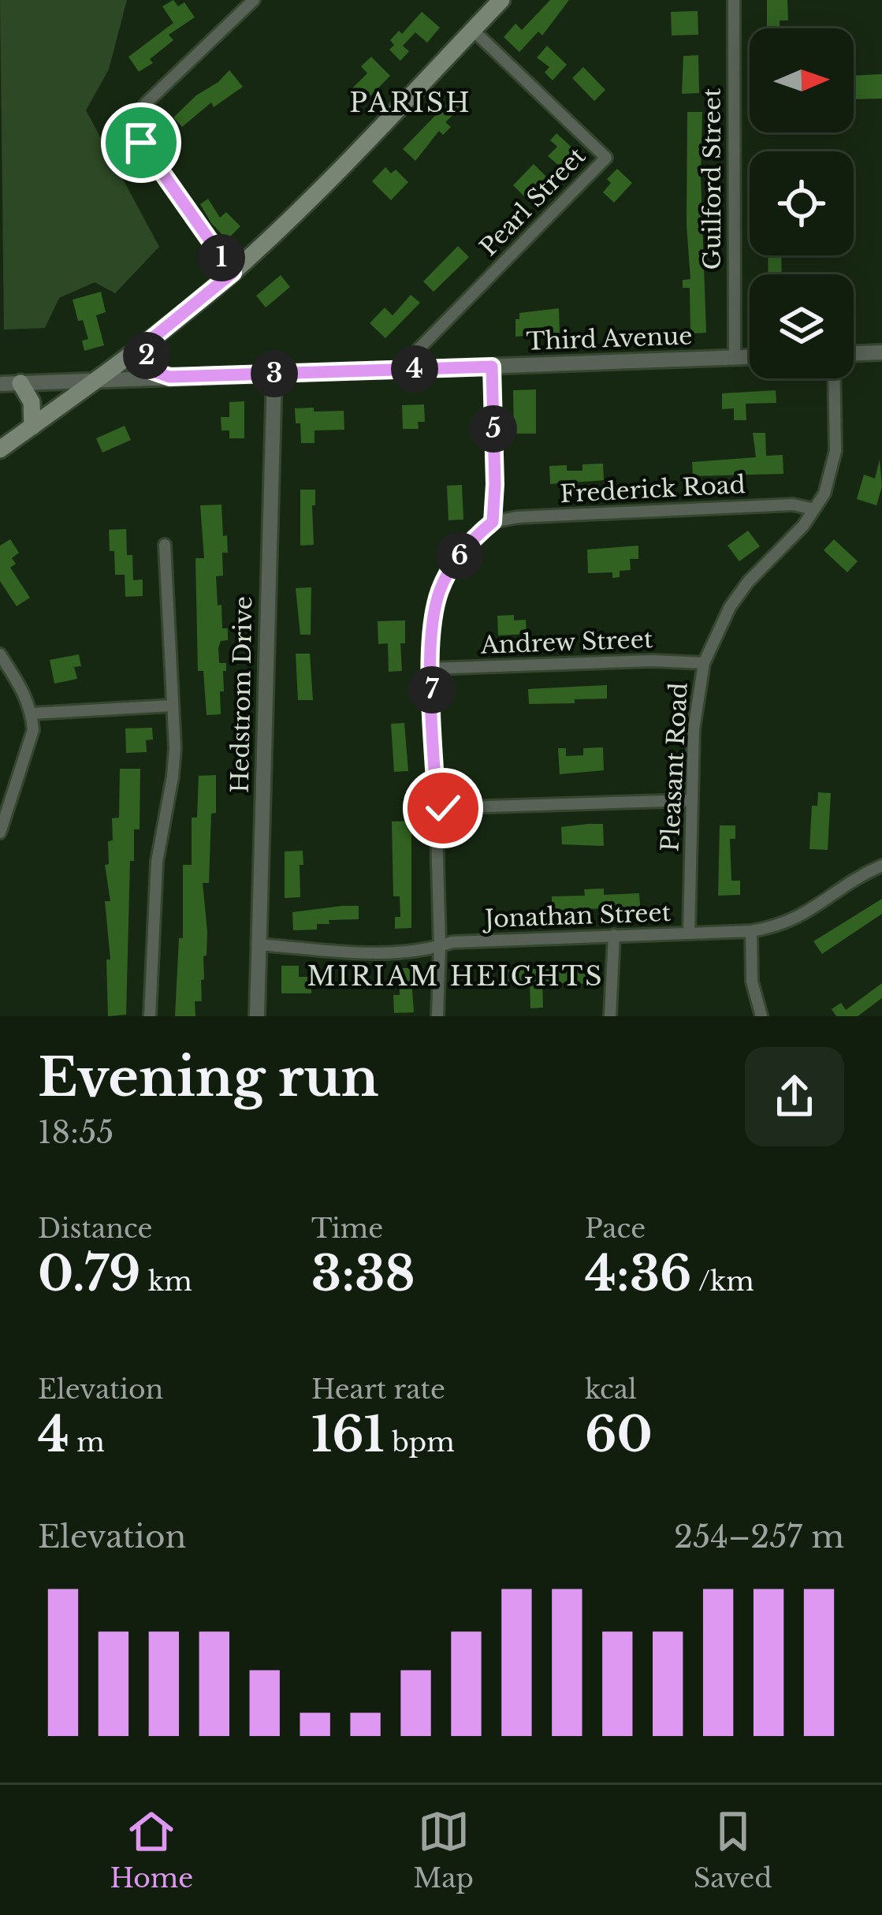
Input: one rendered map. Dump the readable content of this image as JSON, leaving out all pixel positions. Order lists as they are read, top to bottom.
{
  "streets": {
    "street": [
      "Guilford Street",
      "Pearl Street",
      "Third Avenue",
      "Frederick Road",
      "Andrew Street",
      "Hedstrom Drive",
      "Pleasant Road",
      "Jonathan Street"
    ]
  },
  "crossings": [
    ["Guilford Street", "Third Avenue"],
    ["Pearl Street", "Third Avenue"],
    ["Third Avenue", "Hedstrom Drive"],
    ["Frederick Road", "Pleasant Road"],
    ["Andrew Street", "Pleasant Road"],
    ["Hedstrom Drive", "Jonathan Street"],
    ["Pleasant Road", "Jonathan Street"]
  ],
  "districts": ["PARISH", "MIRIAM HEIGHTS"],
  "north": "right",
  "page": {
    "pins": [
      "1",
      "2",
      "4",
      "3",
      "5",
      "6",
      "7"
    ],
    "heading": ["Evening run", "18:55"],
    "stats": [
      ["Distance", "0.79 km"],
      ["Time", "3:38"],
      ["Pace", "4:36 /km"],
      ["Elevation", "4 m"],
      ["Heart rate", "161 bpm"],
      ["kcal", "60"]
    ],
    "chart": ["Elevation", "254–257 m"],
    "tabs": ["Home", "Map", "Saved"]
  }
}
